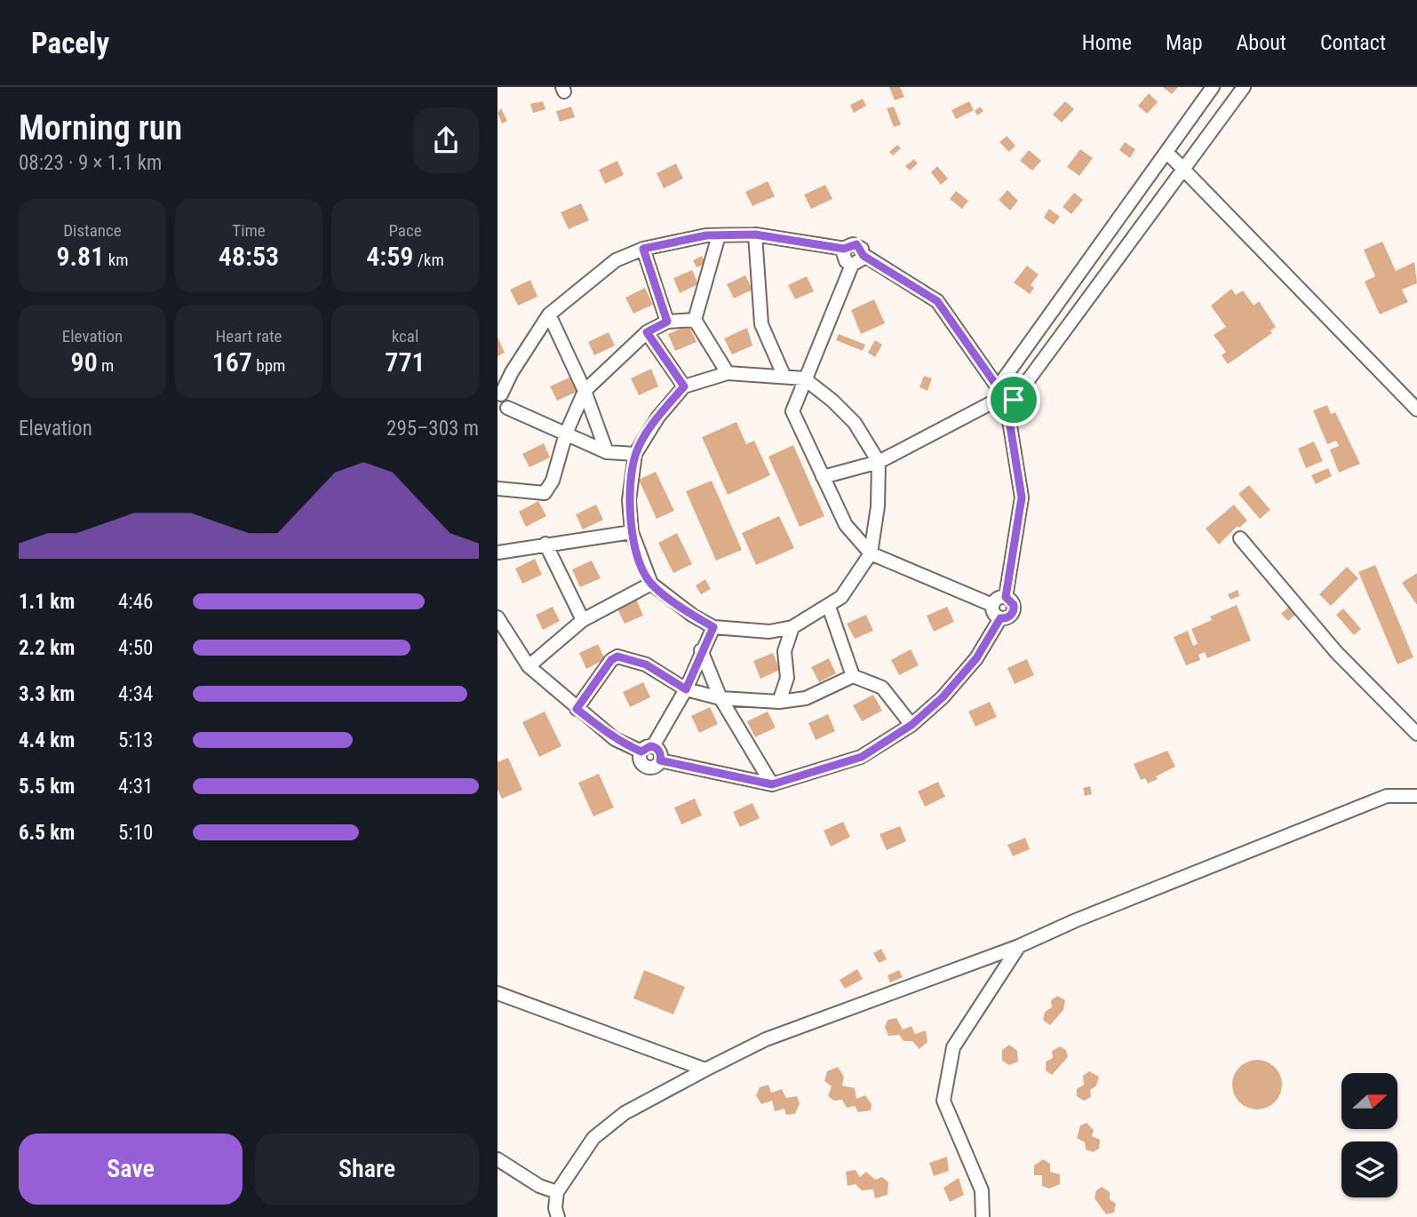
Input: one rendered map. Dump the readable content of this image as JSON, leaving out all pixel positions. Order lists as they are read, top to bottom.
{
  "north": "right",
  "page": {
    "header": "Pacely",
    "nav": [
      "Home",
      "Map",
      "About",
      "Contact"
    ],
    "heading": ["Morning run", "08:23 · 9 × 1.1 km"],
    "stats": [
      ["Distance", "9.81 km"],
      ["Time", "48:53"],
      ["Pace", "4:59 /km"],
      ["Elevation", "90 m"],
      ["Heart rate", "167 bpm"],
      ["kcal", "771"]
    ],
    "chart": ["Elevation", "295–303 m"],
    "list": [
      {
        "name": "1.1 km",
        "note": "4:46"
      },
      {
        "name": "2.2 km",
        "note": "4:50"
      },
      {
        "name": "3.3 km",
        "note": "4:34"
      },
      {
        "name": "4.4 km",
        "note": "5:13"
      },
      {
        "name": "5.5 km",
        "note": "4:31"
      },
      {
        "name": "6.5 km",
        "note": "5:10"
      }
    ],
    "buttons": ["Save", "Share"]
  }
}
